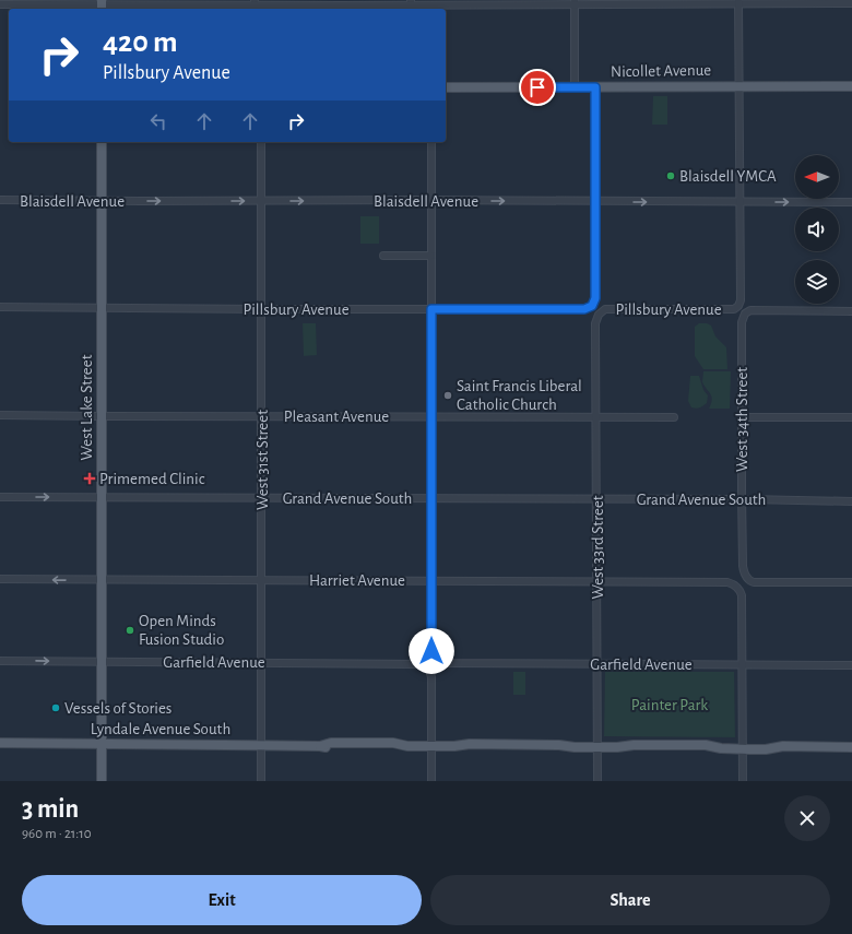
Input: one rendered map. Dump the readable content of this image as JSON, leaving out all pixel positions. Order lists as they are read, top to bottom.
{
  "streets": {
    "main road": ["Nicollet Avenue", "West Lake Street", "Lyndale Avenue South"],
    "street": [
      "Blaisdell Avenue",
      "Pillsbury Avenue",
      "Pleasant Avenue",
      "West 34th Street",
      "West 31st Street",
      "Grand Avenue South",
      "West 33rd Street",
      "Harriet Avenue",
      "Garfield Avenue"
    ]
  },
  "crossings": [
    ["Blaisdell Avenue", "Pillsbury Avenue"],
    ["Blaisdell Avenue", "West Lake Street"],
    ["Blaisdell Avenue", "West 31st Street"],
    ["Pillsbury Avenue", "West Lake Street"],
    ["Pillsbury Avenue", "West 34th Street"],
    ["Pillsbury Avenue", "West 31st Street"],
    ["Pillsbury Avenue", "West 33rd Street"],
    ["West Lake Street", "Pleasant Avenue"],
    ["West Lake Street", "Grand Avenue South"],
    ["West Lake Street", "Harriet Avenue"],
    ["West Lake Street", "Garfield Avenue"],
    ["West Lake Street", "Lyndale Avenue South"],
    ["Pleasant Avenue", "West 31st Street"],
    ["Pleasant Avenue", "West 33rd Street"],
    ["West 34th Street", "Grand Avenue South"],
    ["West 31st Street", "Grand Avenue South"],
    ["West 31st Street", "Harriet Avenue"],
    ["West 31st Street", "Garfield Avenue"],
    ["West 31st Street", "Lyndale Avenue South"],
    ["Grand Avenue South", "West 33rd Street"],
    ["West 33rd Street", "Harriet Avenue"],
    ["West 33rd Street", "Garfield Avenue"],
    ["West 33rd Street", "Lyndale Avenue South"],
    ["Harriet Avenue", "Garfield Avenue"],
    ["Garfield Avenue", "Lyndale Avenue South"]
  ],
  "one_way": ["Blaisdell Avenue"],
  "parks": ["Painter Park"],
  "places": {
    "other": [
      "Blaisdell YMCA",
      "Saint Francis Liberal Catholic Church",
      "Open Minds Fusion Studio",
      "Vessels of Stories"
    ],
    "health": ["Primemed Clinic"]
  },
  "north": "left",
  "page": {
    "turn": ["420 m", "Pillsbury Avenue"],
    "heading": ["3 min", "960 m · 21:10"],
    "buttons": ["Exit", "Share"]
  }
}
